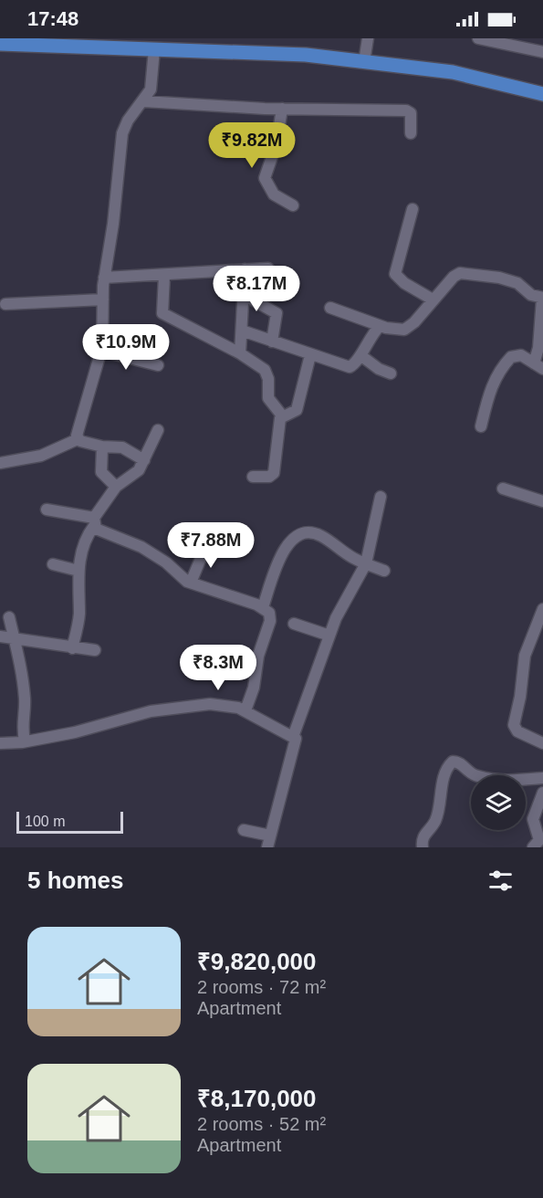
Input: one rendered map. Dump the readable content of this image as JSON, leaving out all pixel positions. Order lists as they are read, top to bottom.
{
  "scale_bar": "100 m",
  "page": {
    "status": "17:48",
    "price": [
      "₹9.82M",
      "₹8.17M",
      "₹10.9M",
      "₹7.88M",
      "₹8.3M"
    ],
    "scale": "100 m",
    "heading": "5 homes",
    "list": [
      {
        "name": "₹9,820,000",
        "note": "2 rooms · 72 m² · Apartment"
      },
      {
        "name": "₹8,170,000",
        "note": "2 rooms · 52 m² · Apartment"
      }
    ]
  }
}
